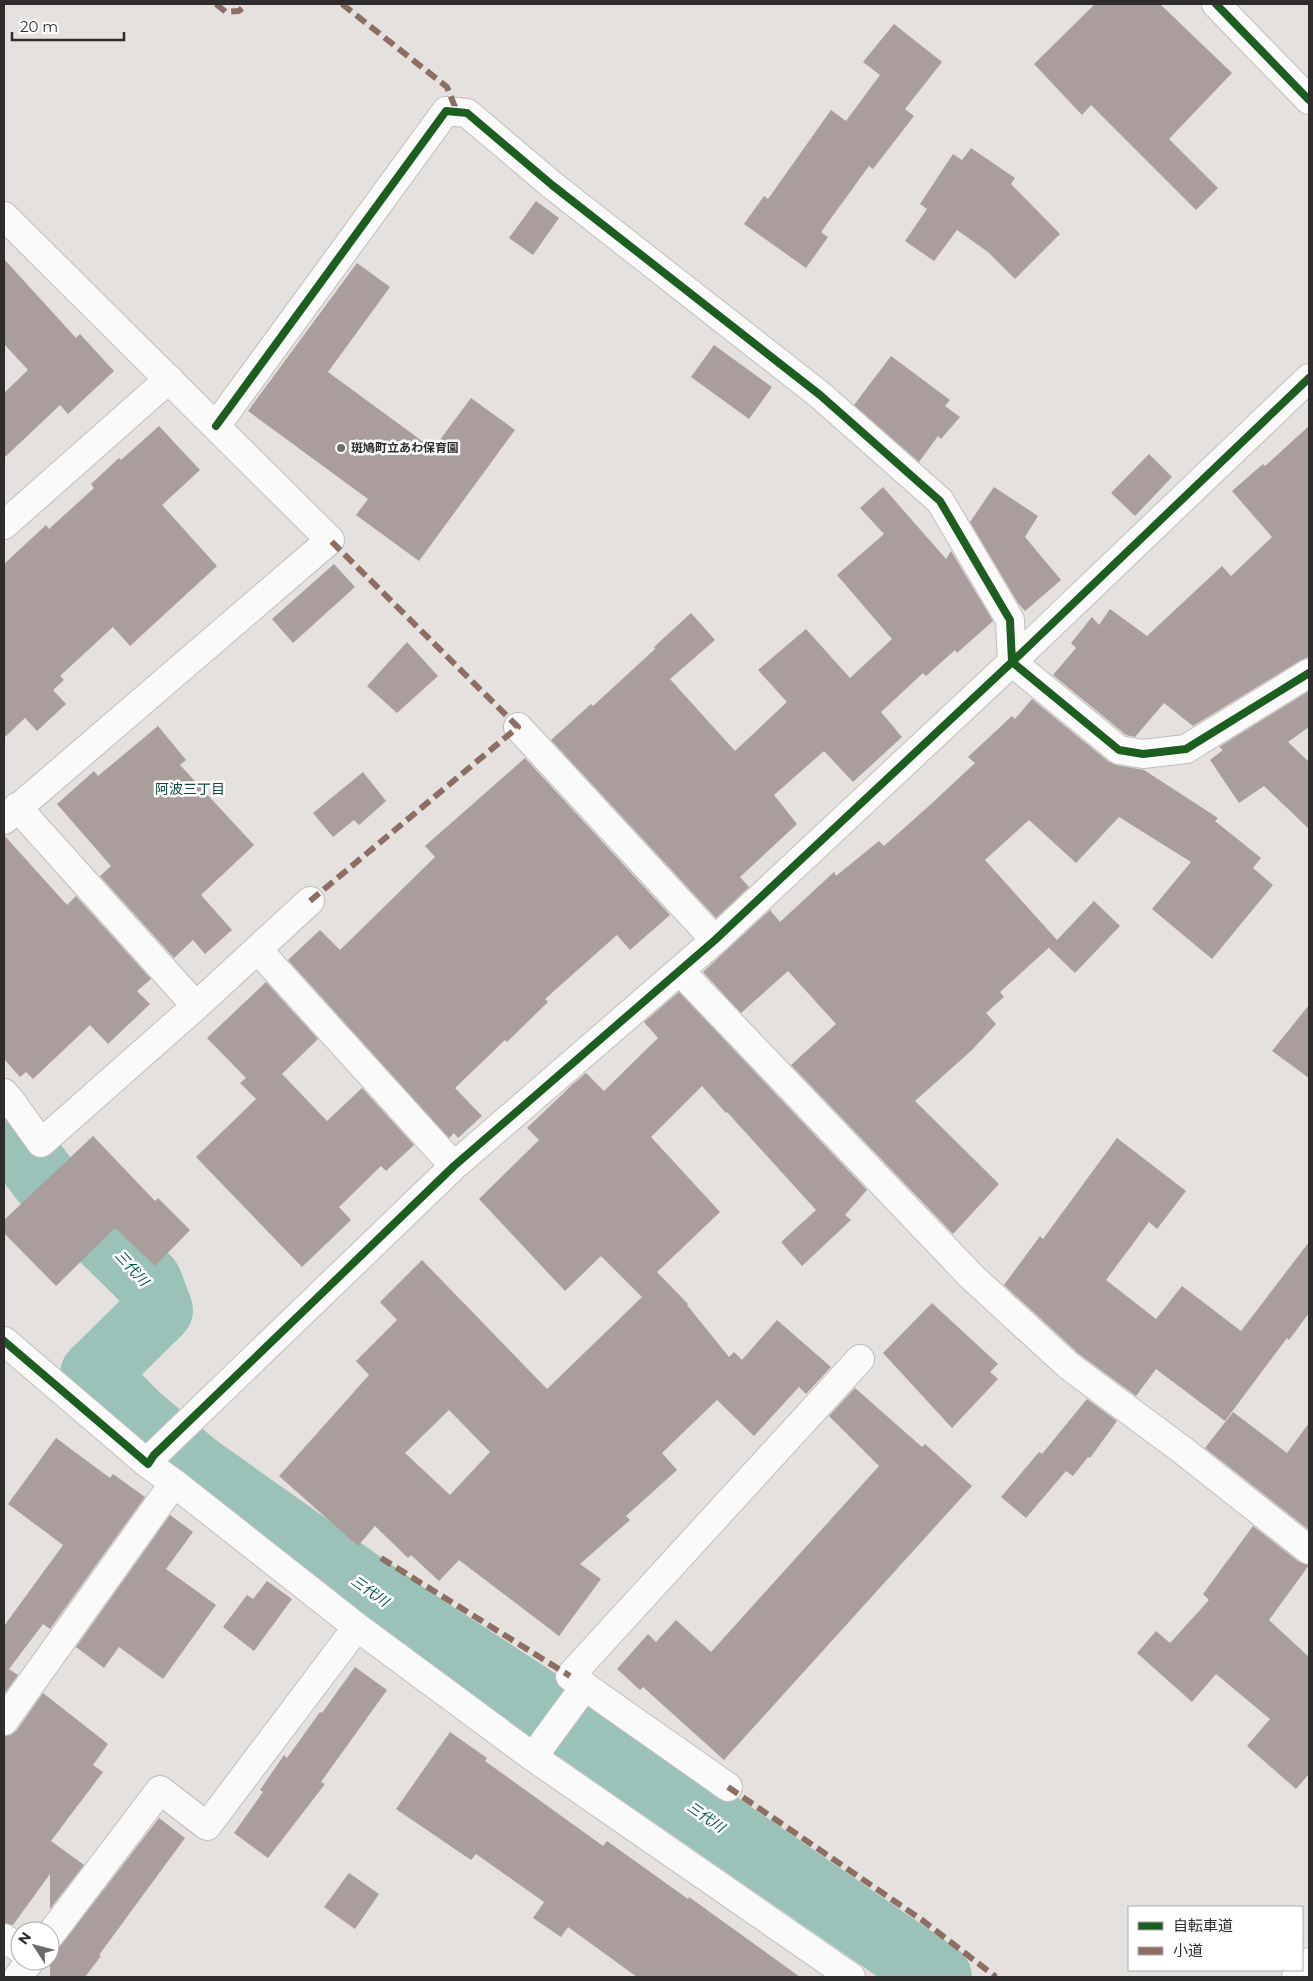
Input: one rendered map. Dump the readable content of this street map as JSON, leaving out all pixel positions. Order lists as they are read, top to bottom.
{
  "districts": ["阿波三丁目"],
  "water": ["三代川"],
  "places": ["斑鳩町立あわ保育園"],
  "legend": ["自転車道", "小道"],
  "scale_bar": "20 m",
  "north": "top left"
}
